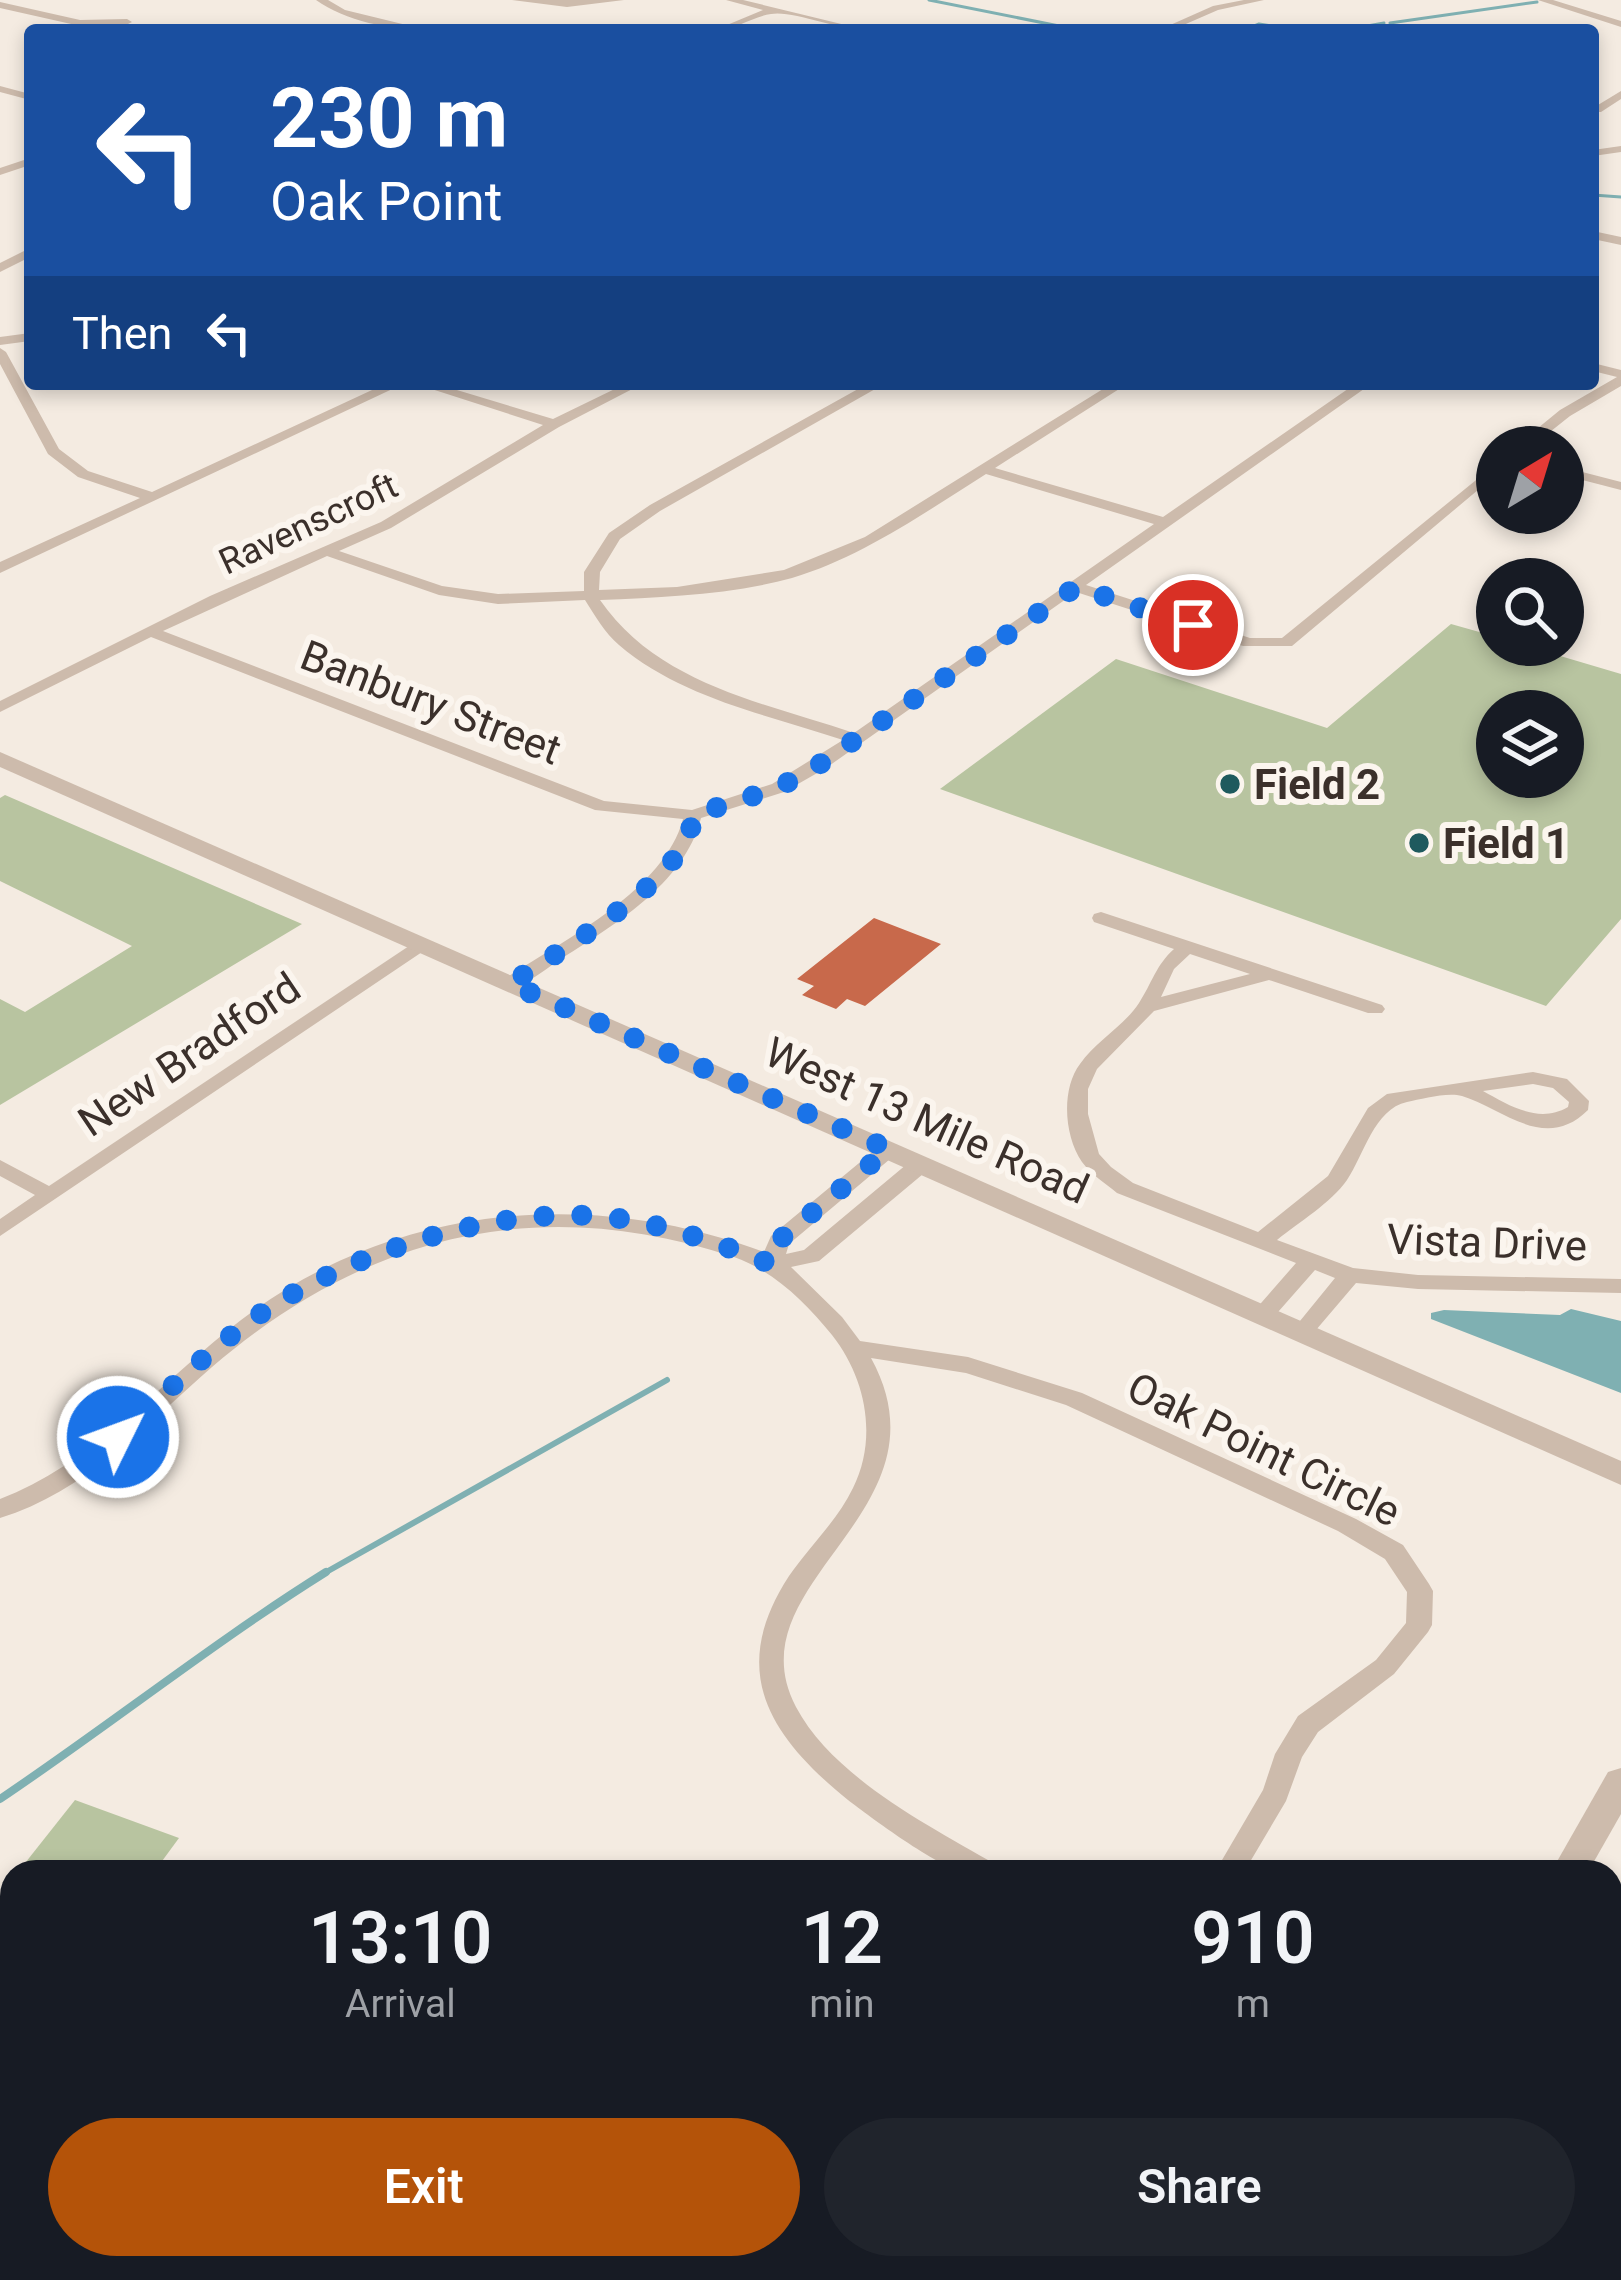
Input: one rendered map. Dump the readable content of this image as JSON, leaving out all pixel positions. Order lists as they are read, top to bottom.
{
  "streets": {
    "street": [
      "Ravenscroft",
      "Banbury Street",
      "New Bradford",
      "West 13 Mile Road",
      "Vista Drive",
      "Oak Point Circle"
    ]
  },
  "crossings": [
    ["Ravenscroft", "Banbury Street"],
    ["New Bradford", "West 13 Mile Road"],
    ["West 13 Mile Road", "Vista Drive"]
  ],
  "places": ["Field 2", "Field 1"],
  "north": "top right",
  "page": {
    "turn": ["230 m", "Oak Point"],
    "then": "Then",
    "eta": [
      "13:10",
      "Arrival",
      "12",
      "min",
      "910",
      "m"
    ],
    "buttons": ["Exit", "Share"]
  }
}
